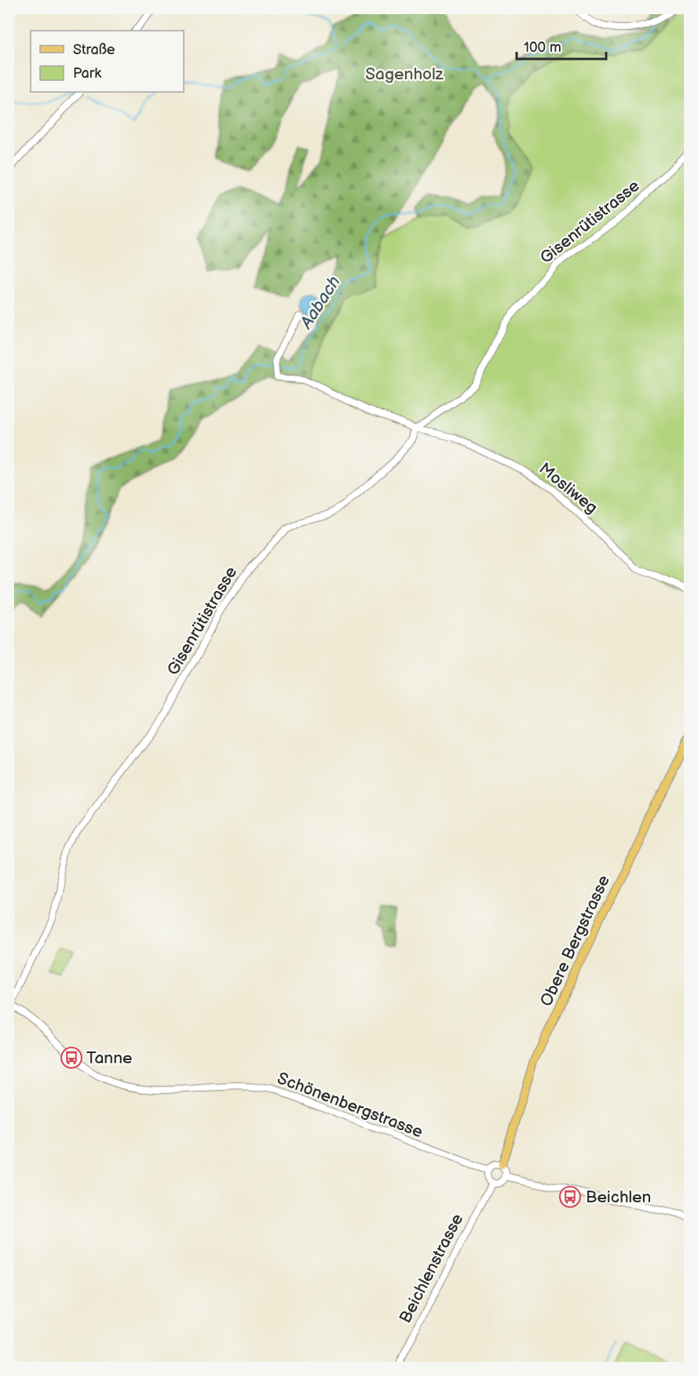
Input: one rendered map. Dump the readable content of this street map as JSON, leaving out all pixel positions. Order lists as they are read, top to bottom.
{
  "streets": {
    "main road": ["Obere Bergstrasse"],
    "street": [
      "Gisenrütistrasse",
      "Mosliweg",
      "Schönenbergstrasse",
      "Beichlenstrasse"
    ]
  },
  "crossings": [
    ["Gisenrütistrasse", "Mosliweg"],
    ["Gisenrütistrasse", "Schönenbergstrasse"],
    ["Obere Bergstrasse", "Schönenbergstrasse"],
    ["Obere Bergstrasse", "Beichlenstrasse"],
    ["Schönenbergstrasse", "Beichlenstrasse"]
  ],
  "water": ["Aabach"],
  "parks": ["Sagenholz"],
  "places": {
    "bus stop": ["Tanne", "Beichlen"]
  },
  "legend": ["Straße", "Park"],
  "scale_bar": "100 m"
}
